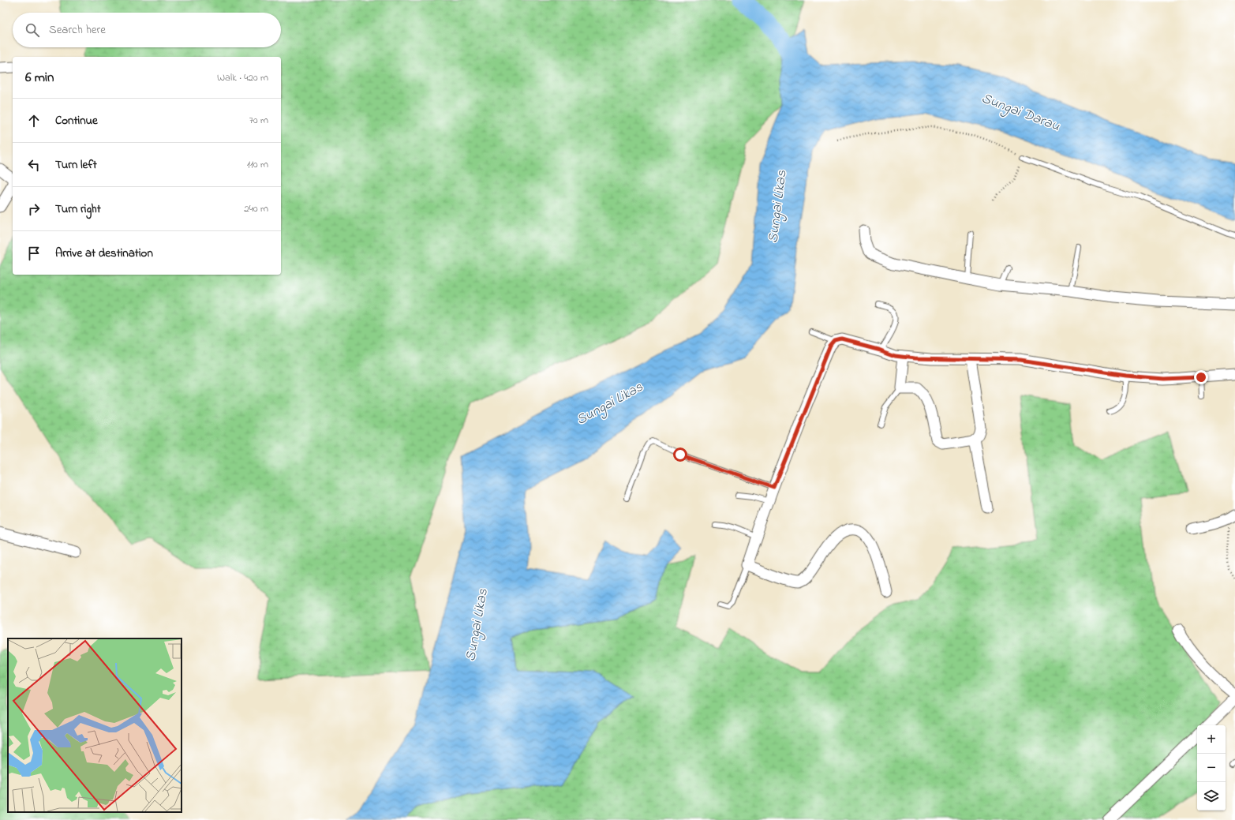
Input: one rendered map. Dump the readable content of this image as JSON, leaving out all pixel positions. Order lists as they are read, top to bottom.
{
  "water": ["Sungai Darau", "Sungai Likas"],
  "page": {
    "search": "Search here",
    "heading": ["6 min", "Walk · 420 m"],
    "list": [
      ["Continue", "70 m"],
      ["Turn left", "110 m"],
      ["Turn right", "240 m"],
      "Arrive at destination"
    ],
    "map_buttons": ["+", "−"]
  }
}
